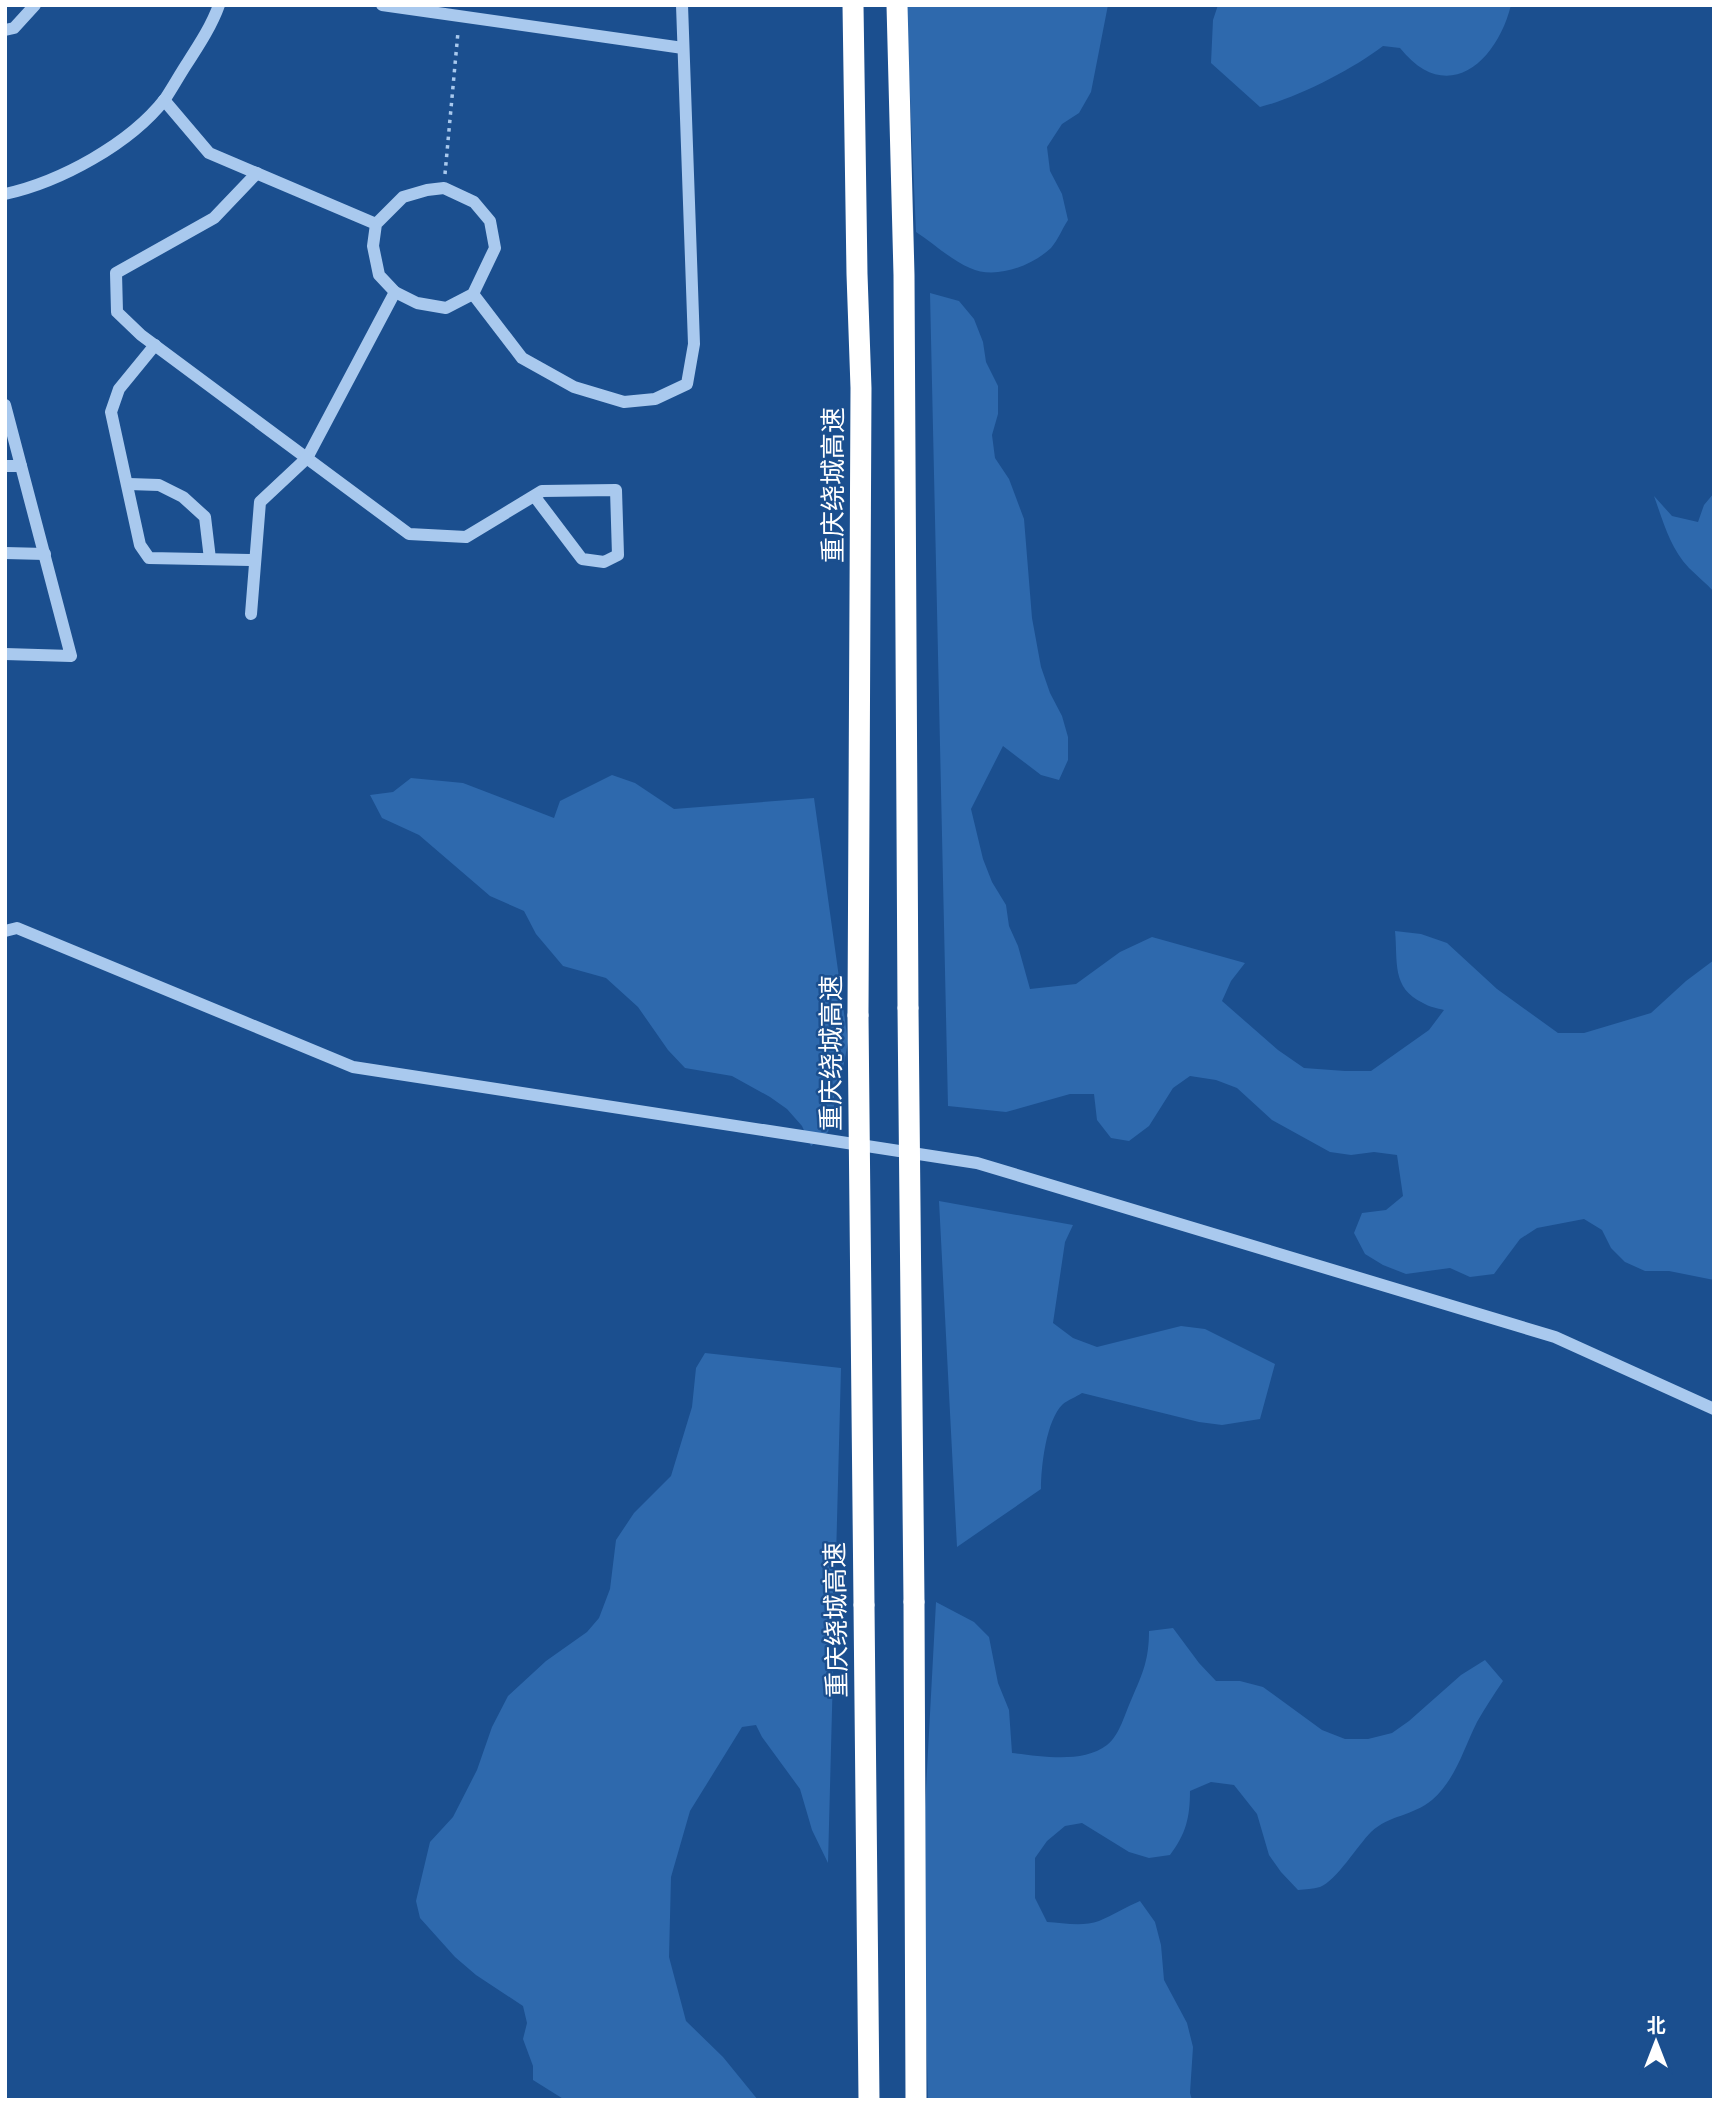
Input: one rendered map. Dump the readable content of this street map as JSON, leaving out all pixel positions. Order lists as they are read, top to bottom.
{
  "streets": {
    "highway": ["重庆绕城高速"]
  },
  "north": "top"
}
